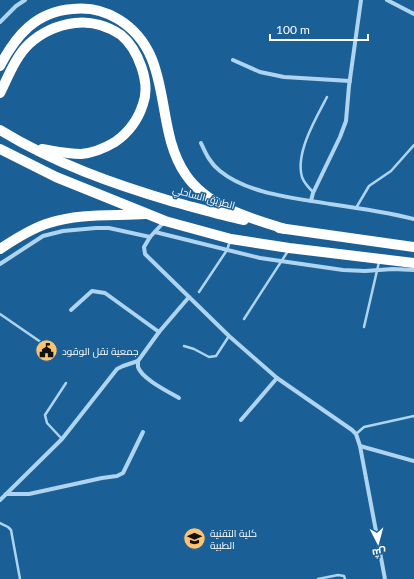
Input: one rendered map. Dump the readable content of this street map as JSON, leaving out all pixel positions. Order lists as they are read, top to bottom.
{
  "streets": {
    "highway": ["الطريق الساحلي"]
  },
  "places": {
    "public building": ["جمعية نقل الوقود"],
    "school or university": ["كلية التقنية الطبية"]
  },
  "scale_bar": "100 m",
  "north": "bottom"
}
